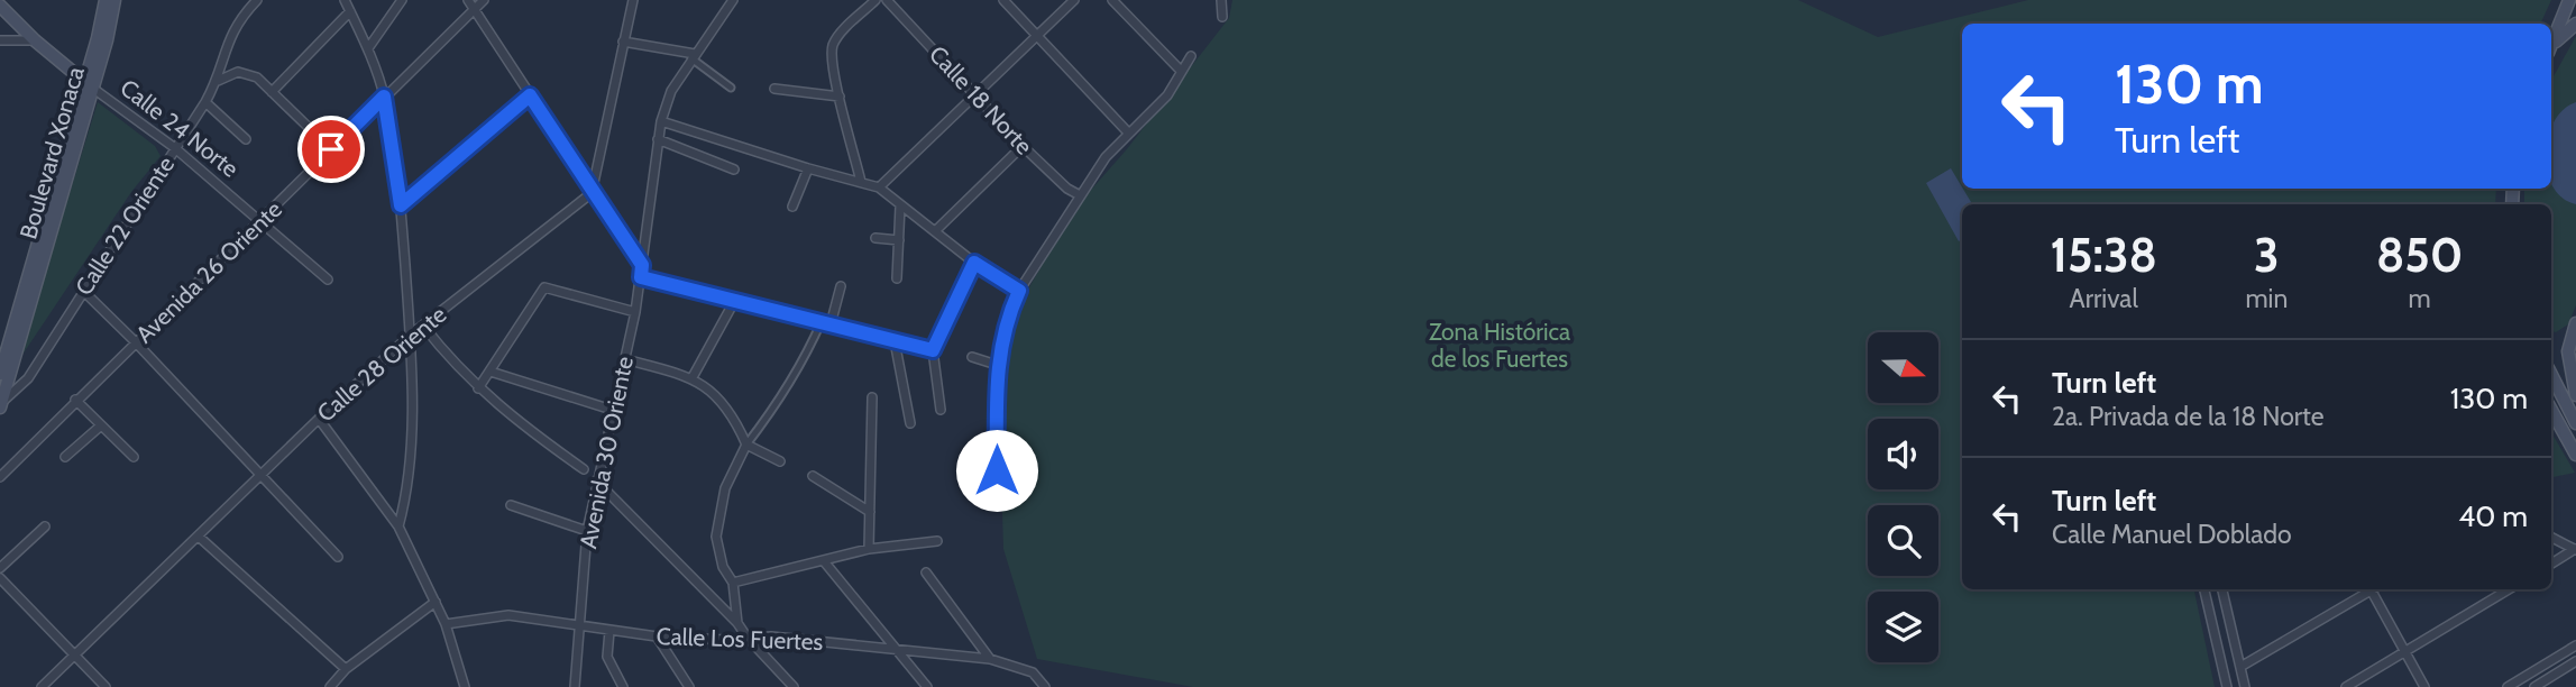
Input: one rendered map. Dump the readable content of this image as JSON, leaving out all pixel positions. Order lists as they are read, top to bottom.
{
  "streets": {
    "main road": ["Calle 24 Norte", "Boulevard Xonaca"],
    "street": [
      "Calle 18 Norte",
      "Calle 22 Oriente",
      "Avenida 26 Oriente",
      "Calle 28 Oriente",
      "Avenida 30 Oriente",
      "Calle Los Fuertes"
    ]
  },
  "crossings": [
    ["Calle 24 Norte", "Boulevard Xonaca"],
    ["Calle 24 Norte", "Calle 22 Oriente"],
    ["Calle 24 Norte", "Avenida 26 Oriente"],
    ["Boulevard Xonaca", "Calle 22 Oriente"],
    ["Avenida 30 Oriente", "Calle Los Fuertes"]
  ],
  "parks": ["Zona Histórica de los Fuertes"],
  "north": "right",
  "page": {
    "turn": ["130 m", "Turn left"],
    "eta": [
      "15:38",
      "Arrival",
      "3",
      "min",
      "850",
      "m"
    ],
    "list": [
      {
        "name": "Turn left",
        "note": "2a. Privada de la 18 Norte",
        "value": "130 m"
      },
      {
        "name": "Turn left",
        "note": "Calle Manuel Doblado",
        "value": "40 m"
      }
    ]
  }
}
